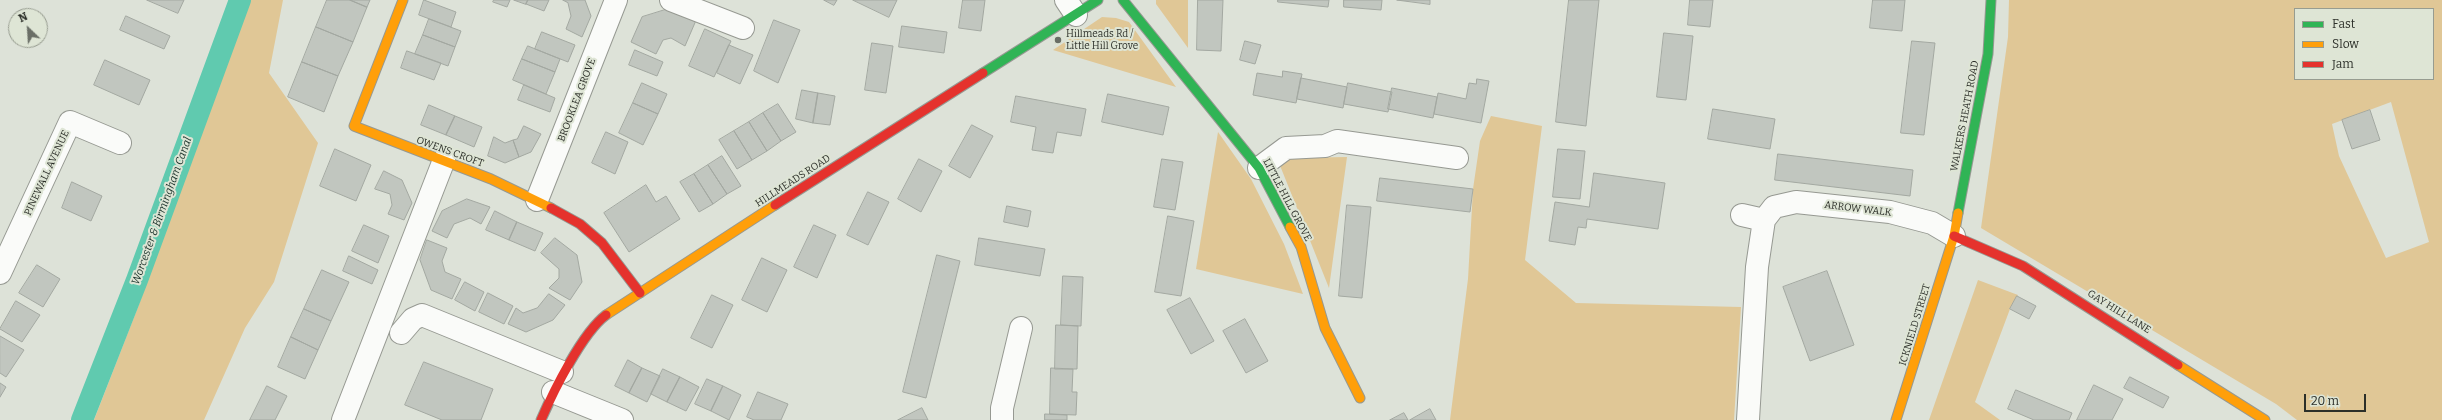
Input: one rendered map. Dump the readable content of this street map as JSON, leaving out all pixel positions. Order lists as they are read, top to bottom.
{
  "streets": {
    "street": [
      "BROOKLEA GROVE",
      "WALKERS HEATH ROAD",
      "OWENS CROFT",
      "PINEWALL AVENUE",
      "HILLMEADS ROAD",
      "LITTLE HILL GROVE",
      "ARROW WALK",
      "GAY HILL LANE",
      "ICKNIELD STREET"
    ]
  },
  "crossings": [
    ["BROOKLEA GROVE", "OWENS CROFT"],
    ["WALKERS HEATH ROAD", "ARROW WALK"],
    ["WALKERS HEATH ROAD", "GAY HILL LANE"],
    ["WALKERS HEATH ROAD", "ICKNIELD STREET"],
    ["OWENS CROFT", "HILLMEADS ROAD"],
    ["ARROW WALK", "GAY HILL LANE"],
    ["ARROW WALK", "ICKNIELD STREET"],
    ["GAY HILL LANE", "ICKNIELD STREET"]
  ],
  "water": ["Worcester & Birmingham Canal"],
  "places": ["Hillmeads Rd / Little Hill Grove"],
  "legend": ["Fast", "Slow", "Jam"],
  "scale_bar": "20 m",
  "north": "top left"
}
